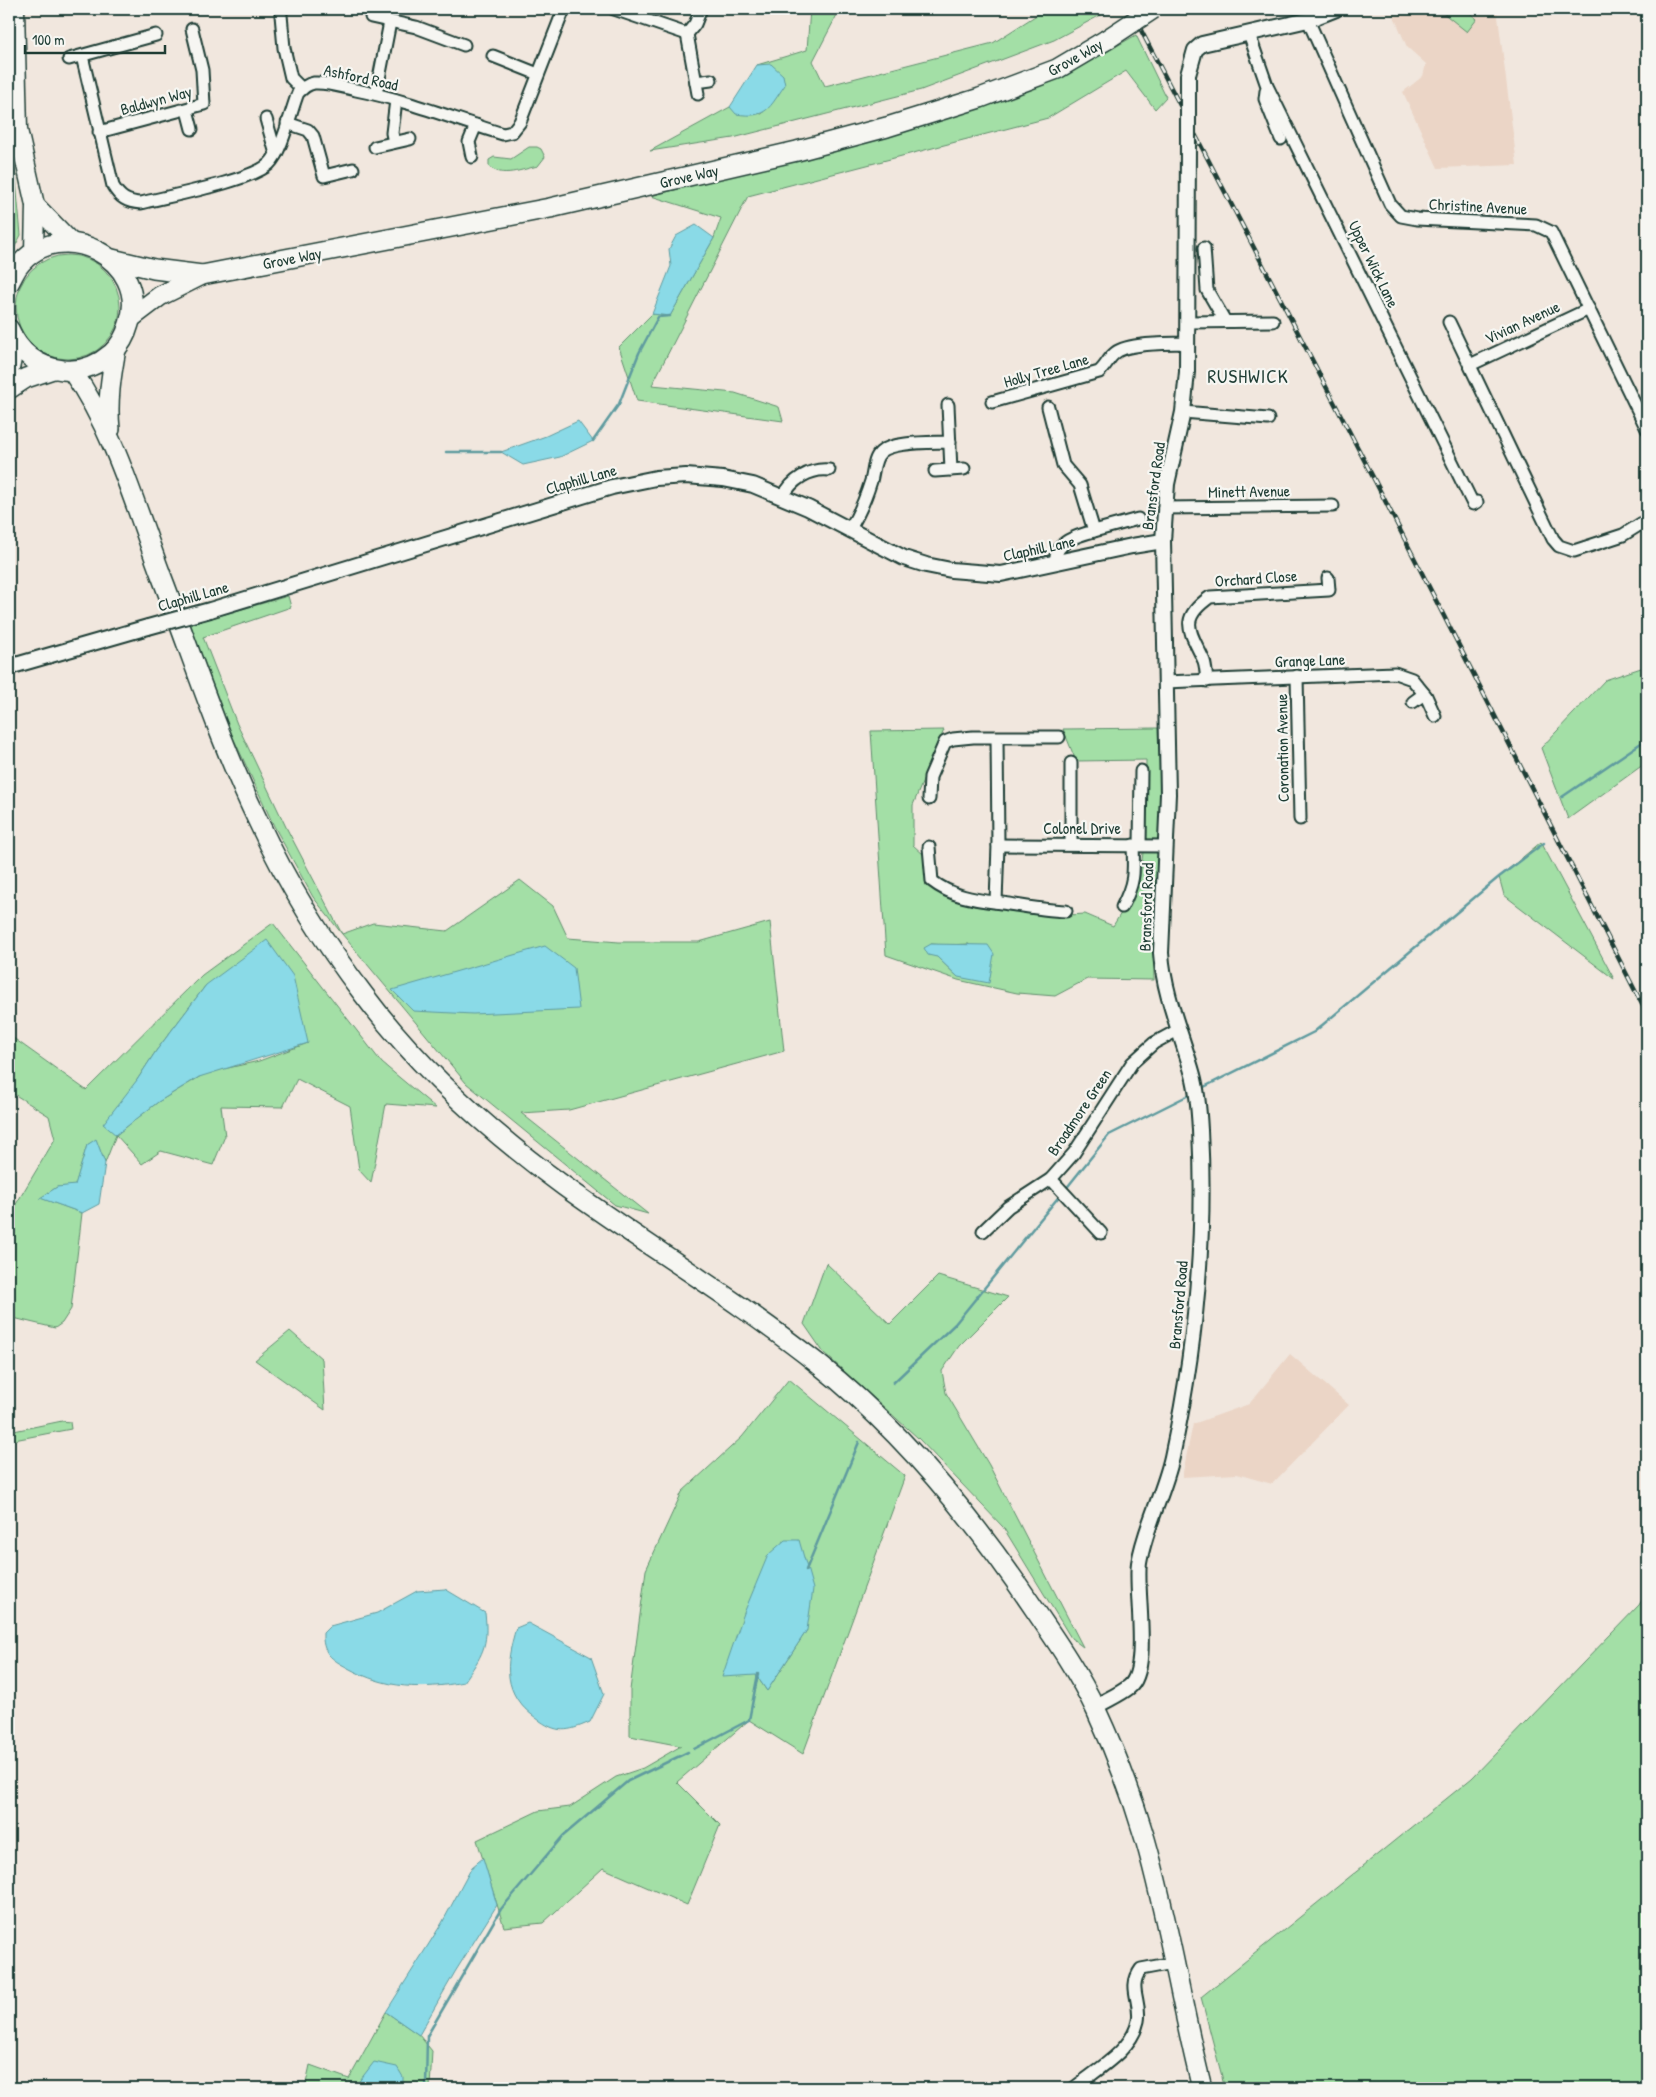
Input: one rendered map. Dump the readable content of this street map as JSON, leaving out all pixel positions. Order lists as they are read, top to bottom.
{
  "streets": {
    "highway": ["Grove Way"],
    "street": [
      "Ashford Road",
      "Baldwyn Way",
      "Christine Avenue",
      "Upper Wick Lane",
      "Vivian Avenue",
      "Holly Tree Lane",
      "Claphill Lane",
      "Bransford Road",
      "Minett Avenue",
      "Orchard Close",
      "Grange Lane",
      "Coronation Avenue",
      "Colonel Drive",
      "Broadmore Green"
    ]
  },
  "crossings": [
    ["Ashford Road", "Baldwyn Way"],
    ["Christine Avenue", "Vivian Avenue"],
    ["Upper Wick Lane", "Bransford Road"],
    ["Holly Tree Lane", "Bransford Road"],
    ["Claphill Lane", "Bransford Road"],
    ["Bransford Road", "Minett Avenue"],
    ["Bransford Road", "Grange Lane"],
    ["Bransford Road", "Colonel Drive"],
    ["Bransford Road", "Broadmore Green"],
    ["Orchard Close", "Grange Lane"],
    ["Grange Lane", "Coronation Avenue"]
  ],
  "districts": ["RUSHWICK"],
  "scale_bar": "100 m"
}
